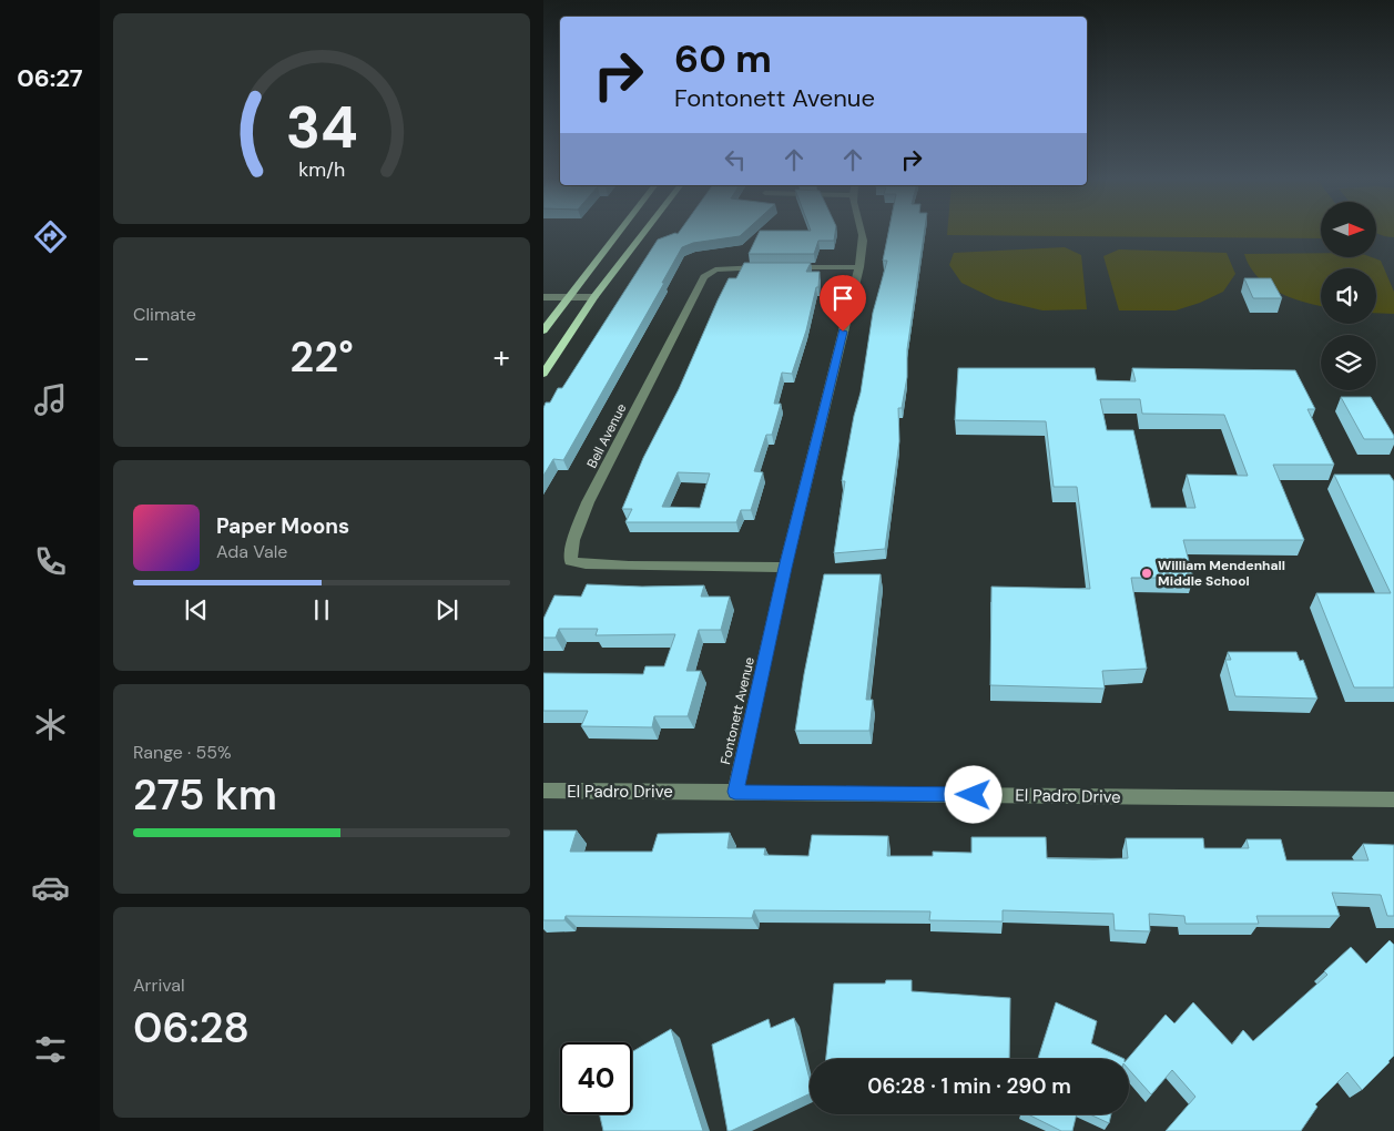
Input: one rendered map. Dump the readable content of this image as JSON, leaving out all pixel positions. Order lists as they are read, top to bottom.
{
  "streets": {
    "street": ["Bell Avenue", "Fontonett Avenue", "El Padro Drive"]
  },
  "crossings": [
    ["Bell Avenue", "Fontonett Avenue"],
    ["Fontonett Avenue", "El Padro Drive"]
  ],
  "places": ["William Mendenhall Middle School"],
  "north": "right",
  "page": {
    "tabs": "06:27",
    "turn": ["60 m", "Fontonett Avenue"],
    "tile": [
      "Climate",
      ["Range · 55%", "275 km"],
      ["Arrival", "06:28"]
    ],
    "heat": ["−", "22°", "+"],
    "song": ["Paper Moons", "Ada Vale"],
    "limit": "40",
    "trip": "06:28 · 1 min · 290 m",
    "gauge": ["34", "km/h"]
  }
}
